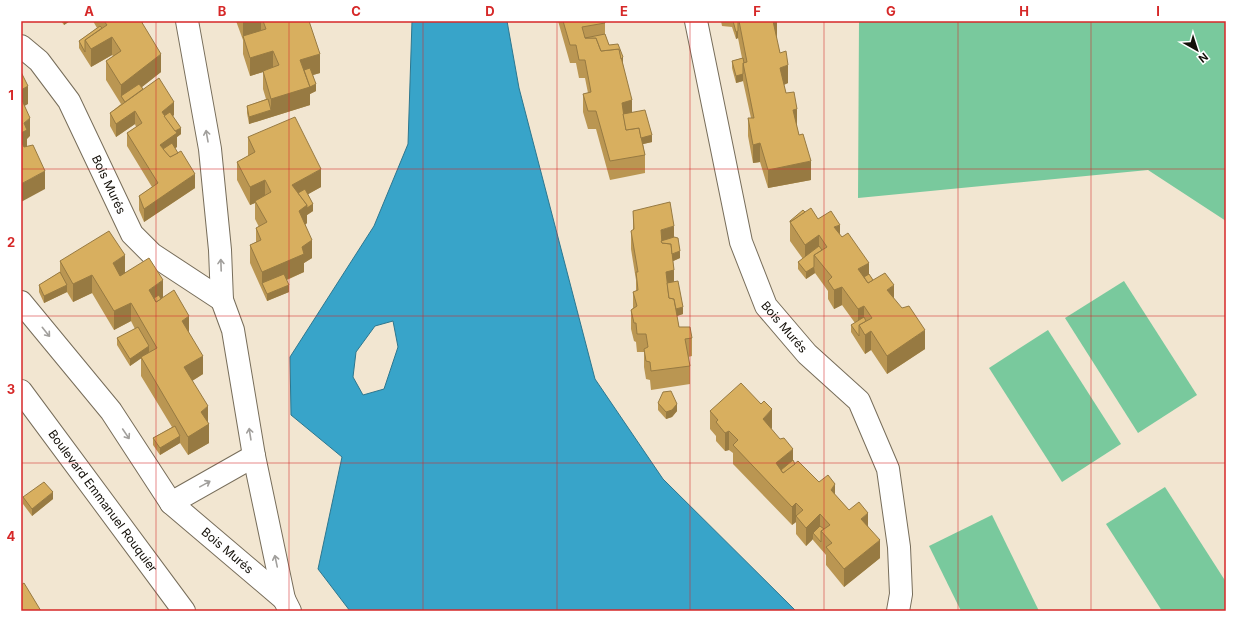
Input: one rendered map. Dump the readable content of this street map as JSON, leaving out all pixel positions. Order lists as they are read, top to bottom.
{
  "streets": {
    "street": ["Bois Murés", "Boulevard Emmanuel Rouquier"]
  },
  "north": "bottom right",
  "grid": {
    "columns": [
      "A",
      "B",
      "C",
      "D",
      "E",
      "F",
      "G",
      "H",
      "I"
    ],
    "rows": [
      "1",
      "2",
      "3",
      "4"
    ]
  }
}
